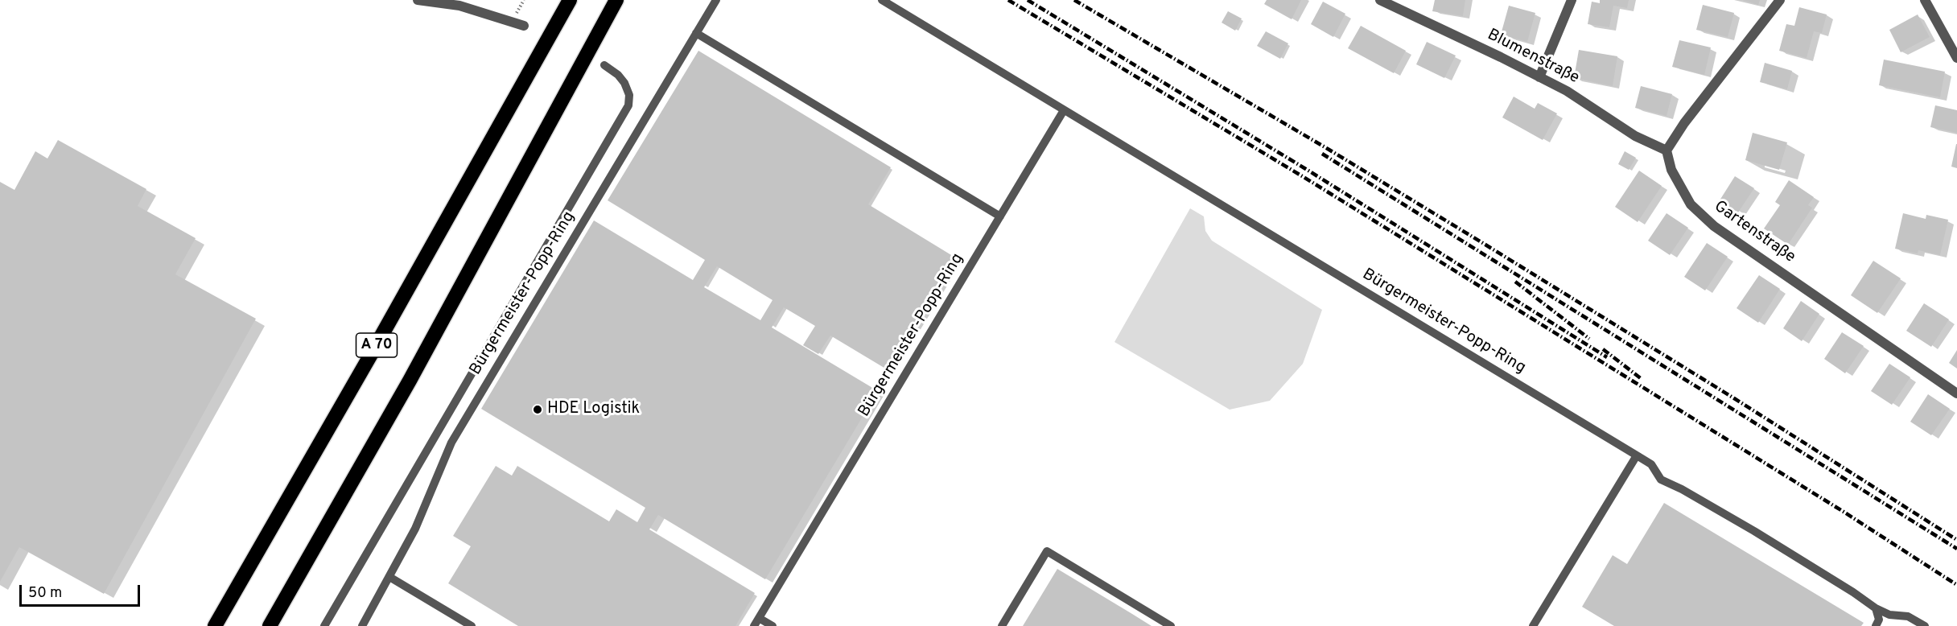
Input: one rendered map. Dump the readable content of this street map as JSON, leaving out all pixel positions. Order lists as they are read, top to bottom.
{
  "streets": {
    "highway": ["A 70"],
    "street": ["Blumenstraße", "Gartenstraße"],
    "lane": ["Bürgermeister-Popp-Ring"]
  },
  "crossings": [
    ["Blumenstraße", "Gartenstraße"]
  ],
  "places": ["HDE Logistik"],
  "scale_bar": "50 m"
}
